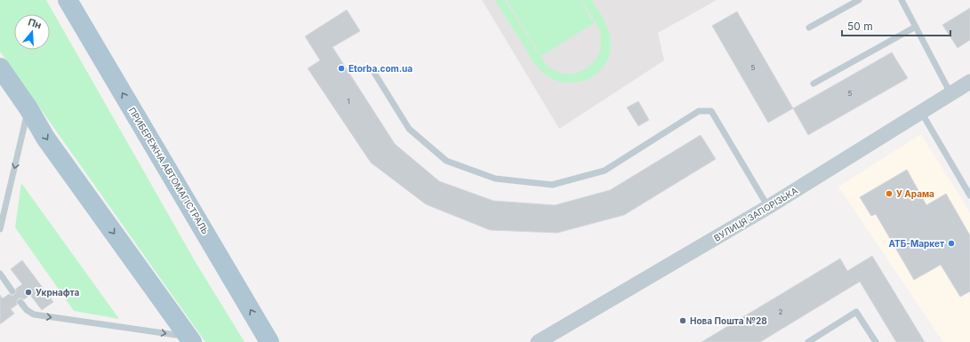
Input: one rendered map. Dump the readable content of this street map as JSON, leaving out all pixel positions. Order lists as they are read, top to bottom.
{
  "streets": {
    "main road": ["ПРИБЕРЕЖНА АВТОМАГІСТРАЛЬ"],
    "street": ["ВУЛИЦЯ ЗАПОРІЗЬКА"]
  },
  "places": [
    "Etorba.com.ua",
    "У Арама",
    "АТБ-Маркет",
    "Укрнафта",
    "Нова Пошта №28"
  ],
  "house_numbers": [
    "5",
    "5",
    "1",
    "2"
  ],
  "scale_bar": "50 m",
  "north": "top"
}
